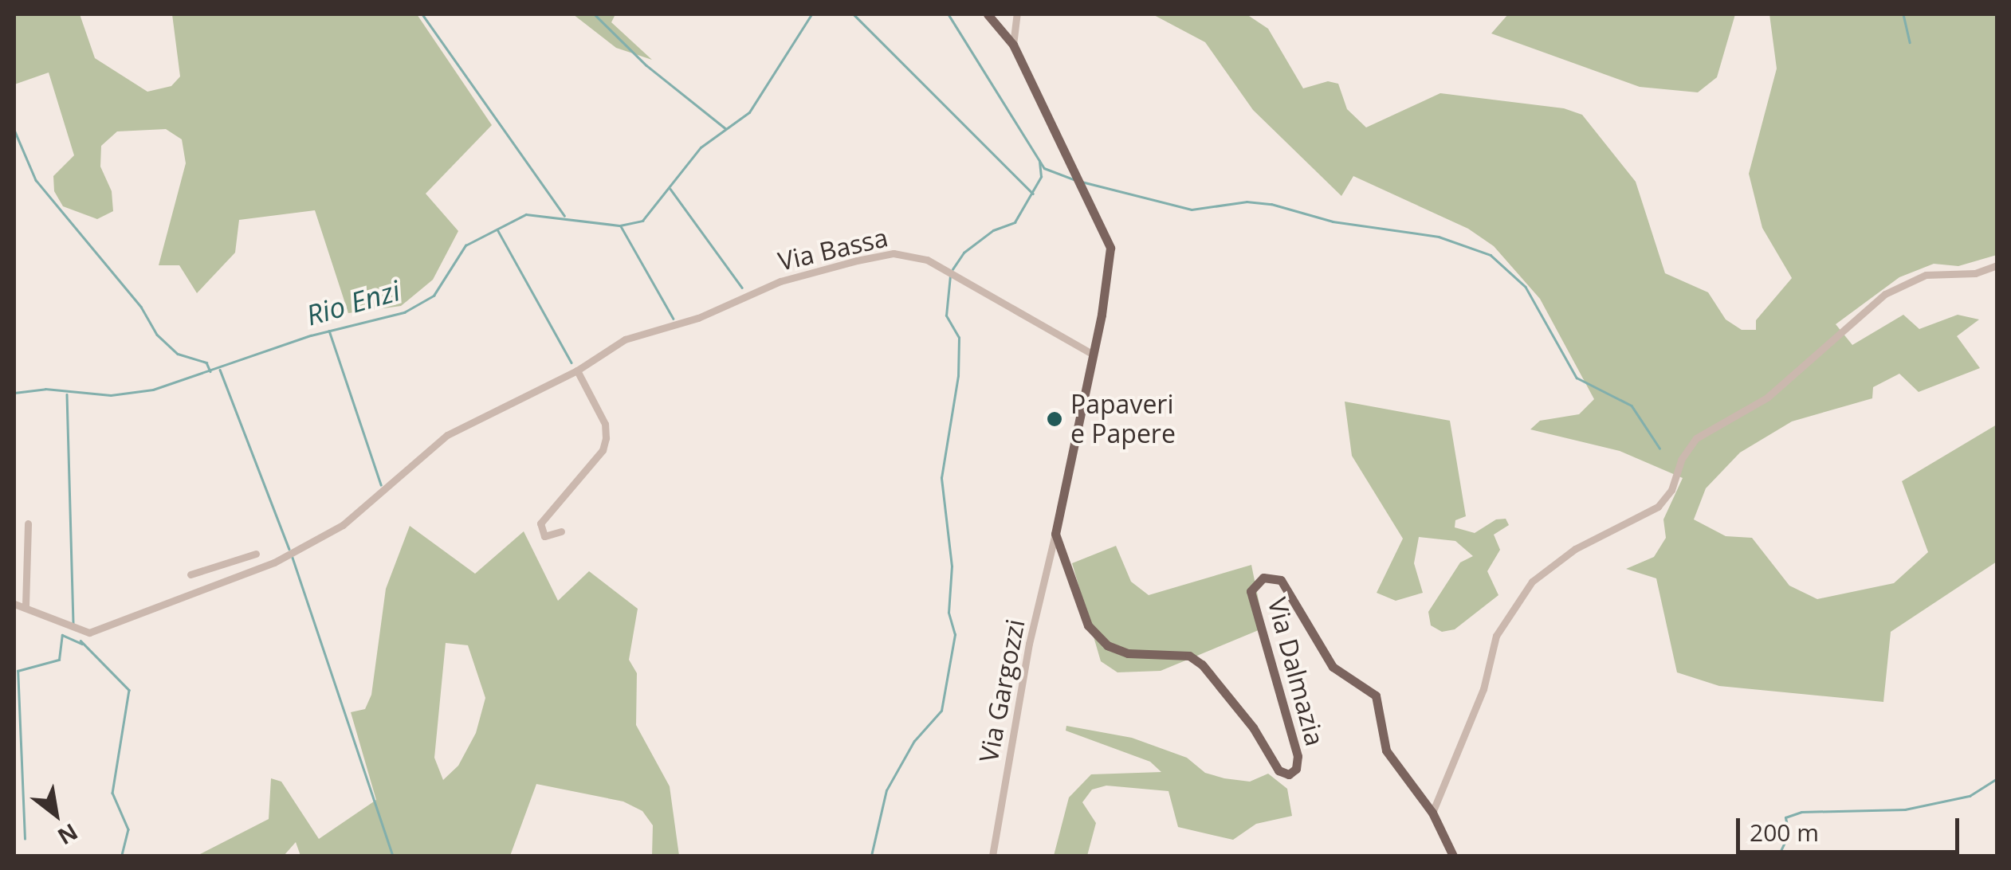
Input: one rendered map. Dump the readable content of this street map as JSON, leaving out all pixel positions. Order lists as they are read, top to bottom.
{
  "streets": {
    "main road": ["Via Dalmazia"],
    "street": ["Via Bassa", "Via Gargozzi"]
  },
  "crossings": [
    ["Via Bassa", "Via Dalmazia"],
    ["Via Dalmazia", "Via Gargozzi"]
  ],
  "water": ["Rio Enzi"],
  "places": ["Papaveri e Papere"],
  "scale_bar": "200 m",
  "north": "bottom right"
}
